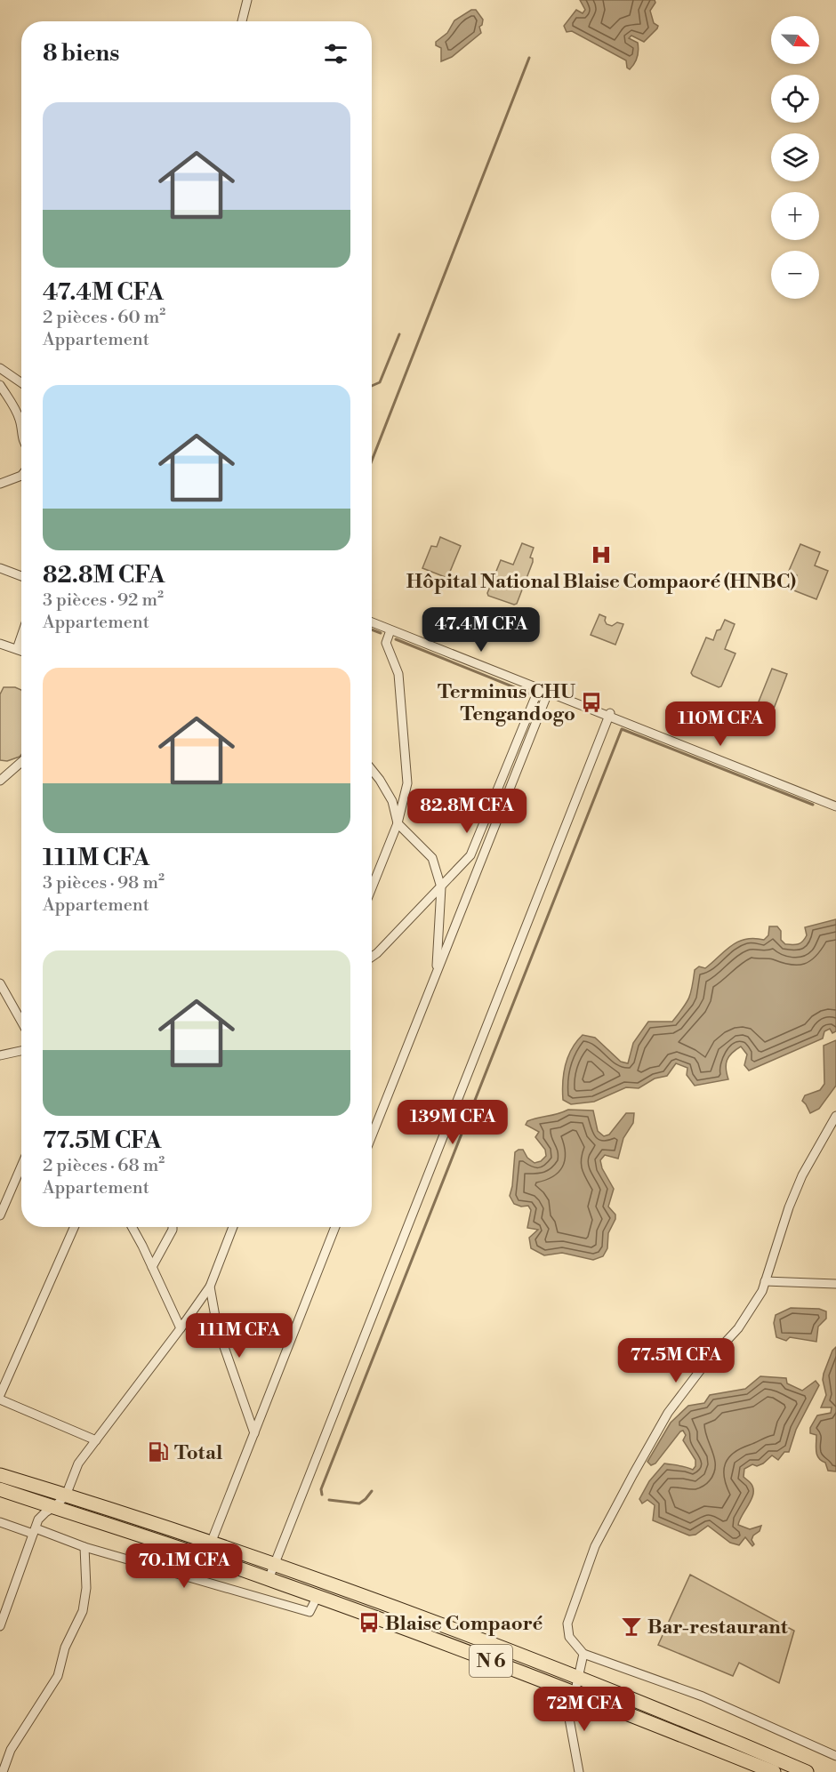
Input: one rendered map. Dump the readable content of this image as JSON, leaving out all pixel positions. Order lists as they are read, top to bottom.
{
  "streets": {
    "main road": ["N 6"]
  },
  "places": {
    "hospital": ["Hôpital National Blaise Compaoré (HNBC)"],
    "bus stop": ["Terminus CHU Tengandogo", "Blaise Compaoré"],
    "fuel station": ["Total"],
    "bar": ["Bar-restaurant"]
  },
  "north": "bottom right",
  "page": {
    "map_buttons": ["+", "−"],
    "heading": "8 biens",
    "list": [
      {
        "name": "47.4M CFA",
        "note": "2 pièces · 60 m² · Appartement"
      },
      {
        "name": "82.8M CFA",
        "note": "3 pièces · 92 m² · Appartement"
      },
      {
        "name": "111M CFA",
        "note": "3 pièces · 98 m² · Appartement"
      },
      {
        "name": "77.5M CFA",
        "note": "2 pièces · 68 m² · Appartement"
      }
    ],
    "price": [
      "47.4M CFA",
      "110M CFA",
      "82.8M CFA",
      "139M CFA",
      "111M CFA",
      "77.5M CFA",
      "70.1M CFA",
      "72M CFA"
    ]
  }
}
